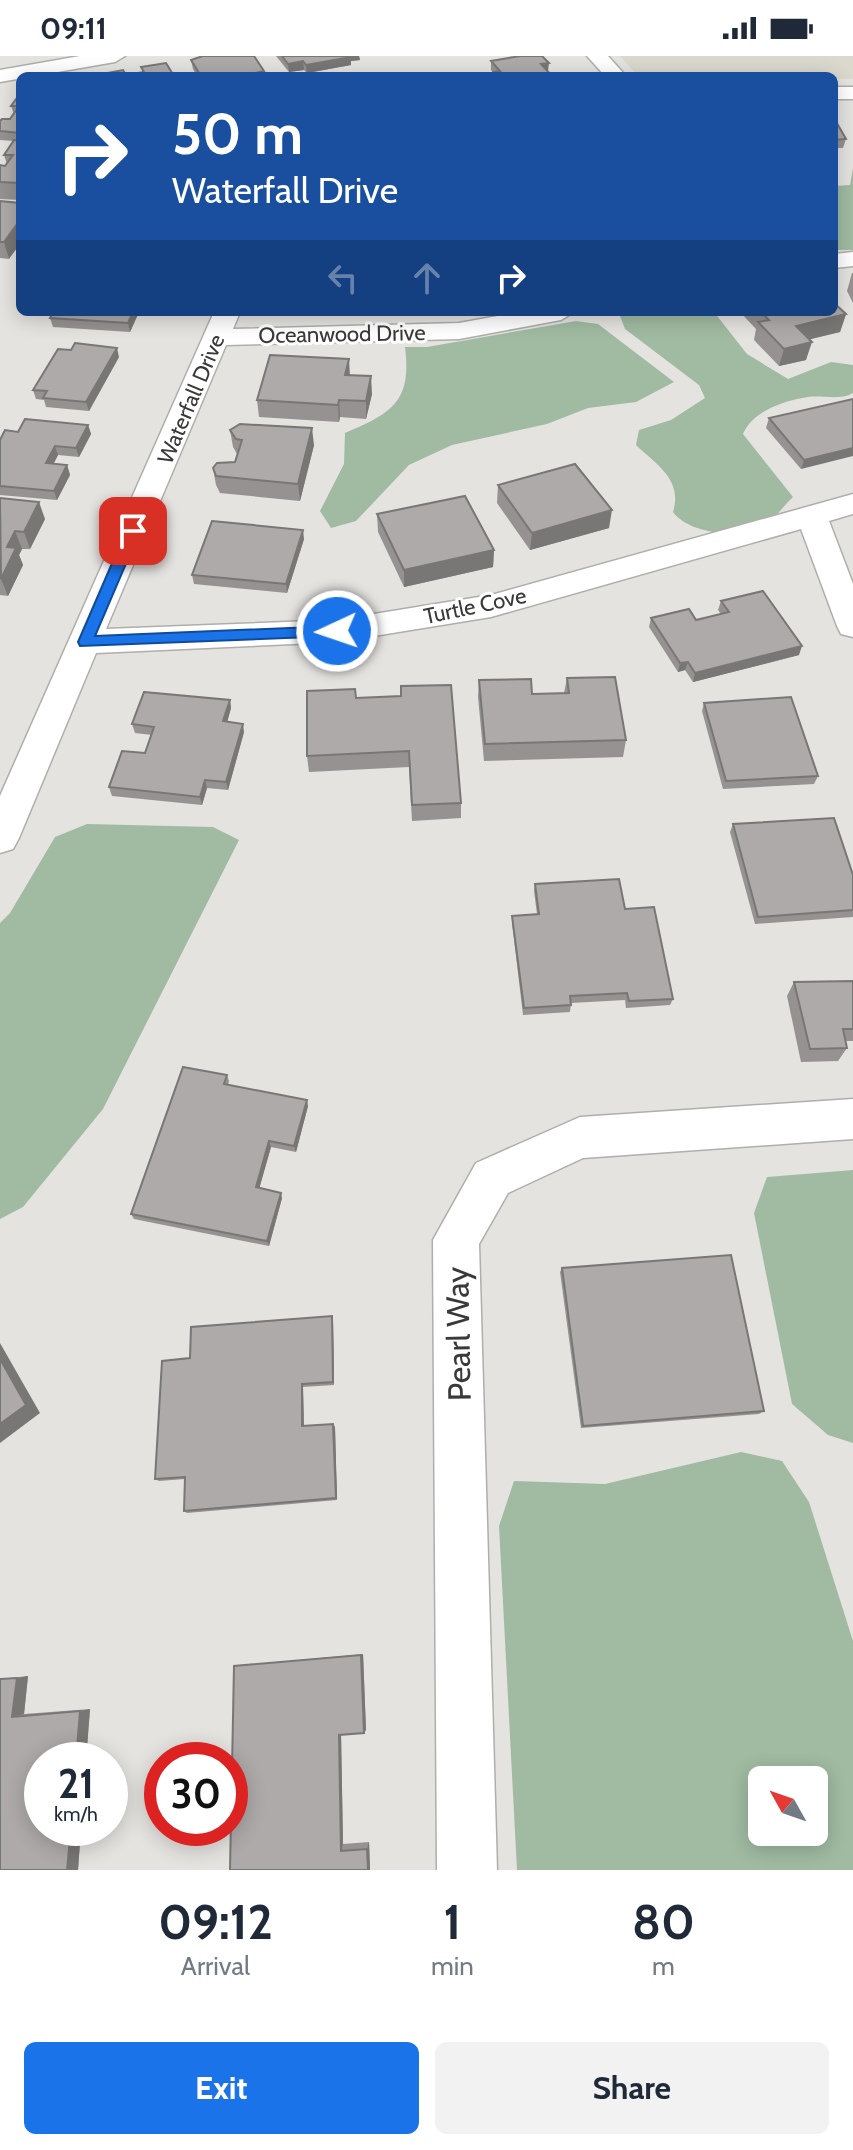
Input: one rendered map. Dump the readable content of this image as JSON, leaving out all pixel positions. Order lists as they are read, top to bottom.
{
  "streets": {
    "street": [
      "Oceanwood Drive",
      "Waterfall Drive",
      "Turtle Cove",
      "Pearl Way"
    ]
  },
  "crossings": [
    ["Oceanwood Drive", "Waterfall Drive"],
    ["Waterfall Drive", "Turtle Cove"]
  ],
  "north": "top left",
  "page": {
    "status": "09:11",
    "turn": ["50 m", "Waterfall Drive"],
    "speed": "21 km/h",
    "limit": "30",
    "eta": [
      "09:12",
      "Arrival",
      "1",
      "min",
      "80",
      "m"
    ],
    "buttons": ["Exit", "Share"]
  }
}
